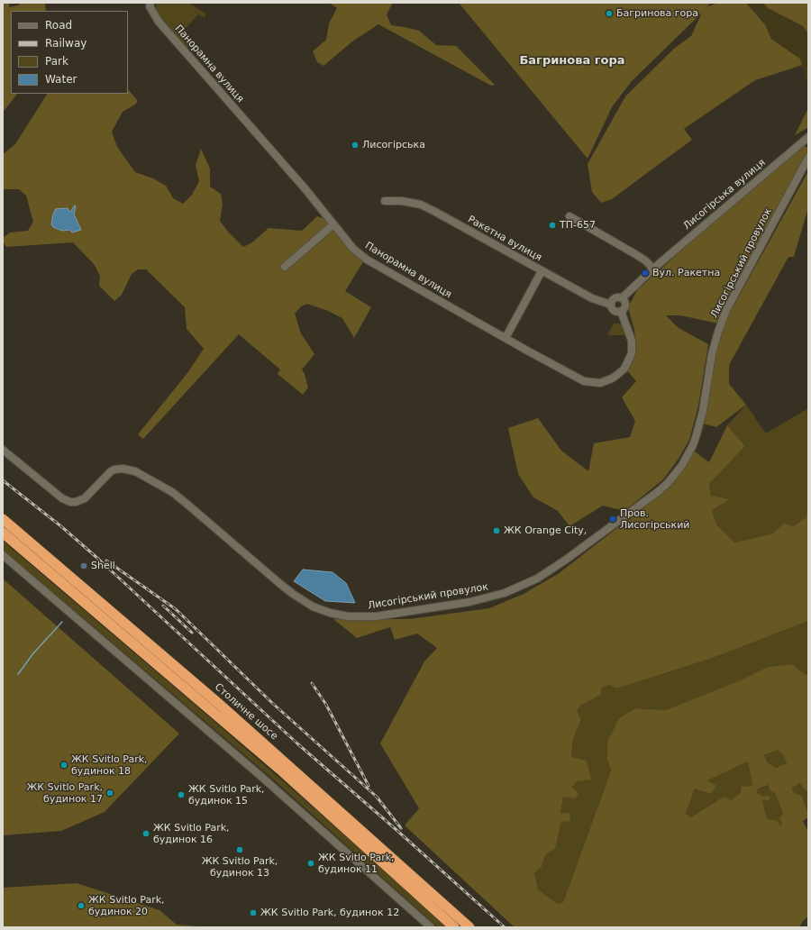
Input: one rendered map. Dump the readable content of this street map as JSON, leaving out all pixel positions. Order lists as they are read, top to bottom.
{
  "streets": {
    "highway": ["Столичне шосе"],
    "street": [
      "Панорамна вулиця",
      "Лисогірська вулиця",
      "Ракетна вулиця",
      "Лисогірський провулок"
    ]
  },
  "crossings": [
    ["Панорамна вулиця", "Лисогірська вулиця"],
    ["Панорамна вулиця", "Ракетна вулиця"],
    ["Лисогірська вулиця", "Ракетна вулиця"]
  ],
  "districts": ["Багринова гора"],
  "places": [
    "Багринова гора",
    "Лисогірська",
    "ТП-657",
    "Вул. Ракетна",
    "Пров. Лисогірський",
    "ЖК Orange City,",
    "Shell",
    "ЖК Svitlo Park, будинок 18",
    "ЖК Svitlo Park, будинок 17",
    "ЖК Svitlo Park, будинок 15",
    "ЖК Svitlo Park, будинок 16",
    "ЖК Svitlo Park, будинок 13",
    "ЖК Svitlo Park, будинок 11",
    "ЖК Svitlo Park, будинок 20",
    "ЖК Svitlo Park, будинок 12"
  ],
  "legend": [
    "Road",
    "Railway",
    "Park",
    "Water"
  ]
}
